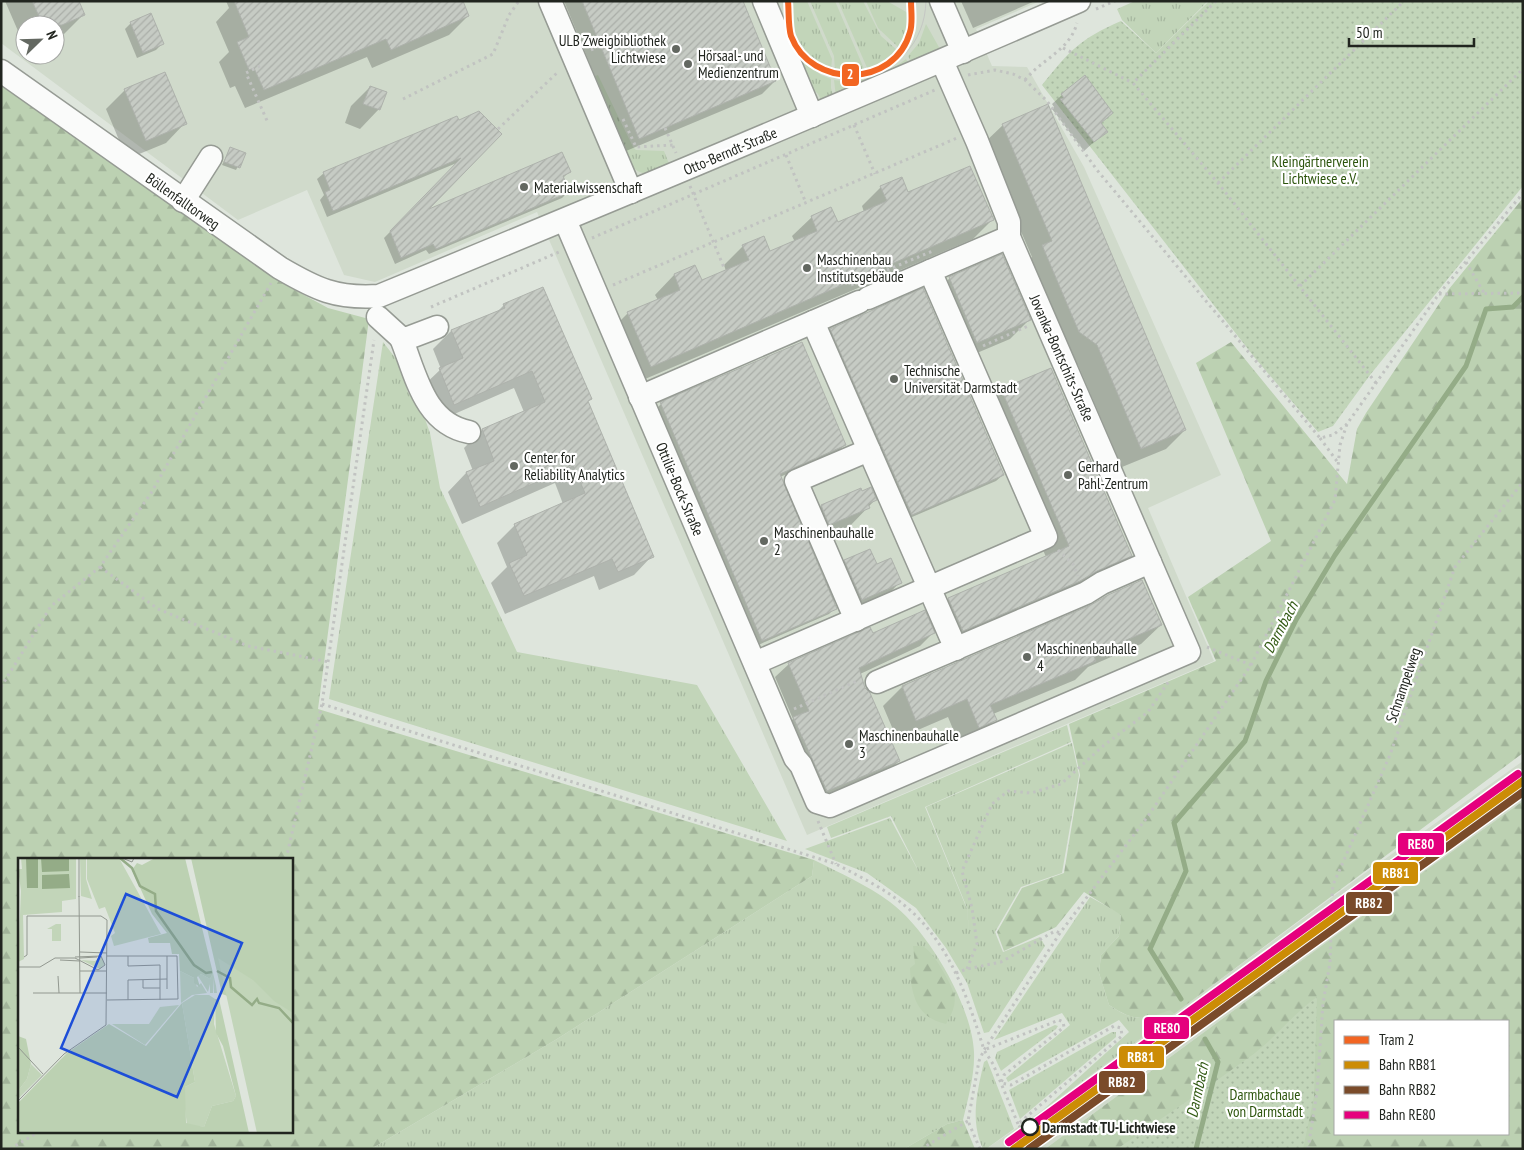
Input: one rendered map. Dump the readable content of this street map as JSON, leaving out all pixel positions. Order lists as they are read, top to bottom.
{
  "streets": {
    "street": [
      "Otto-Berndt-Straße",
      "Böllenfalltorweg",
      "Jovanka-Bontschits-Straße",
      "Ottilie-Bock-Straße"
    ],
    "path": ["Schnampelweg"]
  },
  "crossings": [
    ["Otto-Berndt-Straße", "Böllenfalltorweg"],
    ["Otto-Berndt-Straße", "Jovanka-Bontschits-Straße"],
    ["Otto-Berndt-Straße", "Ottilie-Bock-Straße"],
    ["Jovanka-Bontschits-Straße", "Ottilie-Bock-Straße"]
  ],
  "water": ["Darmbach"],
  "parks": ["Kleingärtnerverein Lichtwiese e.V.", "Darmbachaue von Darmstadt"],
  "places": [
    "ULB Zweigbibliothek Lichtwiese",
    "Hörsaal- und Medienzentrum",
    "Materialwissenschaft",
    "Maschinenbau Institutsgebäude",
    "Technische Universität Darmstadt",
    "Center for Reliability Analytics",
    "Gerhard Pahl-Zentrum",
    "Maschinenbauhalle 2",
    "Maschinenbauhalle 4",
    "Maschinenbauhalle 3",
    "Darmstadt TU-Lichtwiese"
  ],
  "lines": [
    "tram line 2",
    "rail line RE80",
    "rail line RB81",
    "rail line RB82"
  ],
  "legend": [
    "Tram 2",
    "Bahn RB81",
    "Bahn RB82",
    "Bahn RE80"
  ],
  "scale_bar": "50 m",
  "north": "top right"
}
